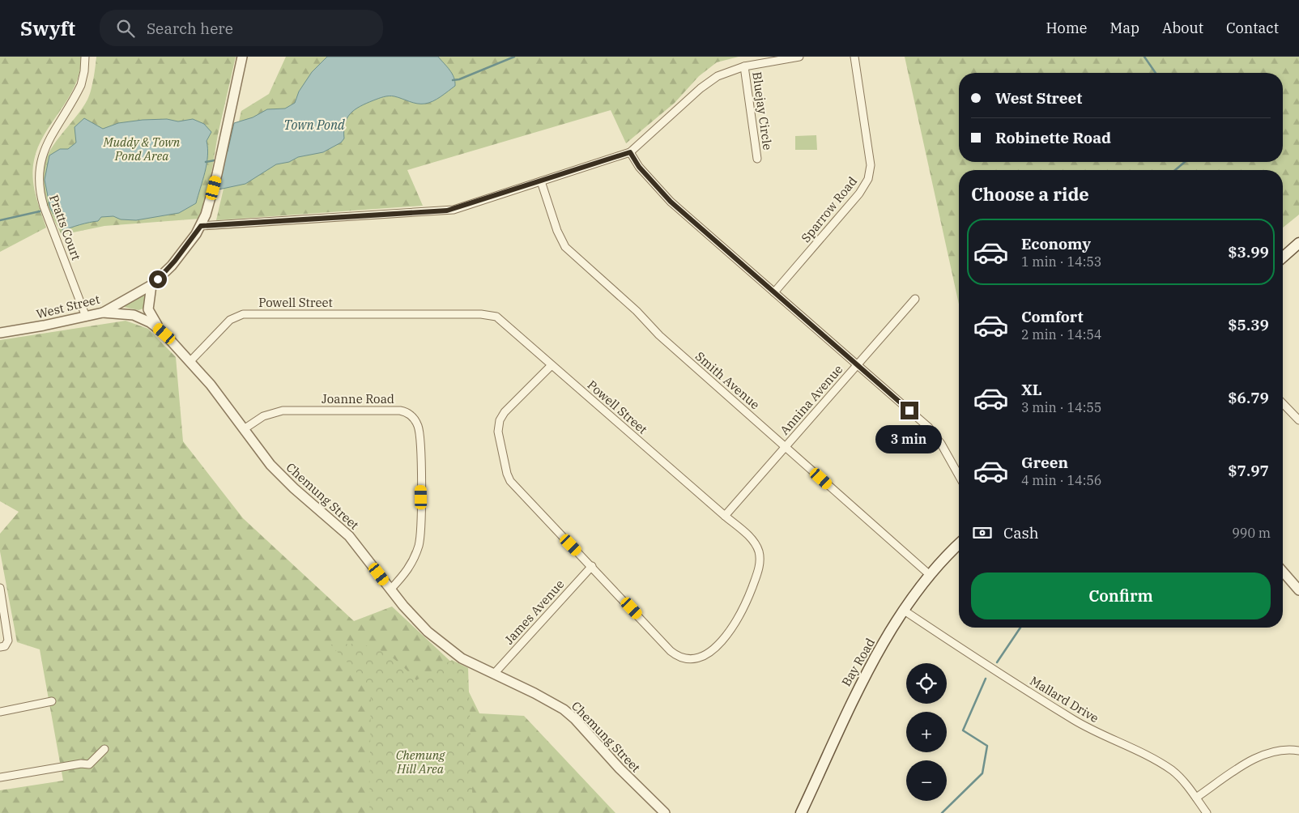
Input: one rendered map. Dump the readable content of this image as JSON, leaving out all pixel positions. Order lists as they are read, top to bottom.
{
  "streets": {
    "main road": ["Bay Road"],
    "street": [
      "Bluejay Circle",
      "Sparrow Road",
      "Pratts Court",
      "Powell Street",
      "West Street",
      "Smith Avenue",
      "Joanne Road",
      "Annina Avenue",
      "Chemung Street",
      "James Avenue",
      "Mallard Drive"
    ]
  },
  "crossings": [
    ["Pratts Court", "West Street"],
    ["Powell Street", "Annina Avenue"],
    ["Powell Street", "Chemung Street"],
    ["Powell Street", "James Avenue"],
    ["West Street", "Chemung Street"],
    ["Smith Avenue", "Annina Avenue"],
    ["Smith Avenue", "Bay Road"],
    ["Joanne Road", "Chemung Street"],
    ["Chemung Street", "James Avenue"],
    ["Bay Road", "Mallard Drive"]
  ],
  "water": ["Town Pond"],
  "parks": ["Muddy & Town Pond Area", "Chemung Hill Area"],
  "page": {
    "header": "Swyft",
    "search": "Search here",
    "nav": [
      "Home",
      "Map",
      "About",
      "Contact"
    ],
    "banner": ["West Street", "Robinette Road"],
    "heading": "Choose a ride",
    "list": [
      {
        "name": "Economy",
        "note": "1 min · 14:53",
        "value": "$3.99"
      },
      {
        "name": "Comfort",
        "note": "2 min · 14:54",
        "value": "$5.39"
      },
      {
        "name": "XL",
        "note": "3 min · 14:55",
        "value": "$6.79"
      },
      {
        "name": "Green",
        "note": "4 min · 14:56",
        "value": "$7.97"
      }
    ],
    "bubble": "3 min",
    "pay": ["Cash", "990 m"],
    "buttons": "Confirm",
    "map_buttons": ["+", "−"]
  }
}
